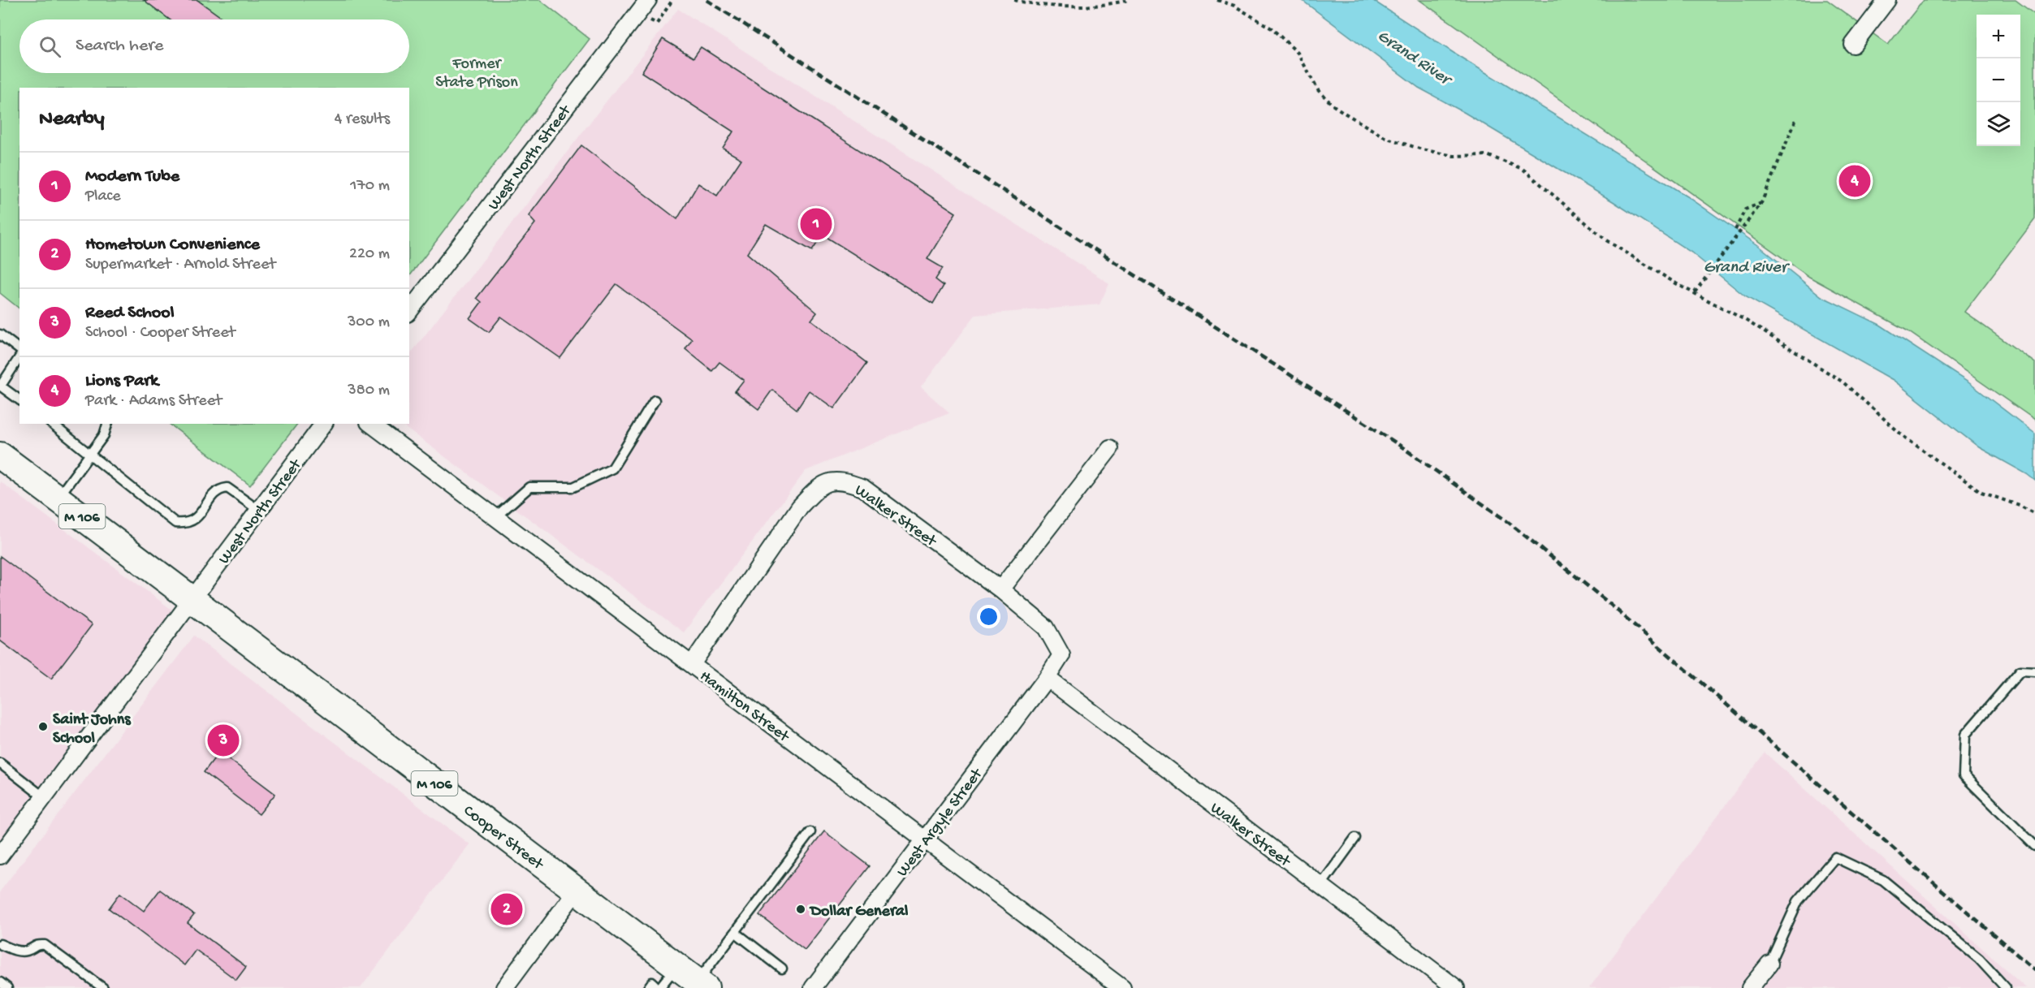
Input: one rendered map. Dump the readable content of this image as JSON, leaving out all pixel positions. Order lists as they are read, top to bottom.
{
  "streets": {
    "main road": ["M 106", "Cooper Street"],
    "street": [
      "West North Street",
      "Walker Street",
      "Hamilton Street",
      "West Argyle Street"
    ]
  },
  "crossings": [
    ["West North Street", "Cooper Street"],
    ["Walker Street", "Hamilton Street"],
    ["Walker Street", "West Argyle Street"],
    ["M 106", "Cooper Street"],
    ["Hamilton Street", "West Argyle Street"]
  ],
  "water": ["Grand River"],
  "parks": ["Former State Prison"],
  "places": ["Saint Johns School", "Dollar General"],
  "page": {
    "map_buttons": ["+", "−"],
    "search": "Search here",
    "heading": ["Nearby", "4 results"],
    "list": [
      {
        "mark": "1",
        "name": "Modern Tube",
        "note": "Place",
        "value": "170 m"
      },
      {
        "mark": "2",
        "name": "Hometown Convenience",
        "note": "Supermarket · Arnold Street",
        "value": "220 m"
      },
      {
        "mark": "3",
        "name": "Reed School",
        "note": "School · Cooper Street",
        "value": "300 m"
      },
      {
        "mark": "4",
        "name": "Lions Park",
        "note": "Park · Adams Street",
        "value": "380 m"
      }
    ],
    "pins": [
      "4",
      "1",
      "3",
      "2"
    ]
  }
}
